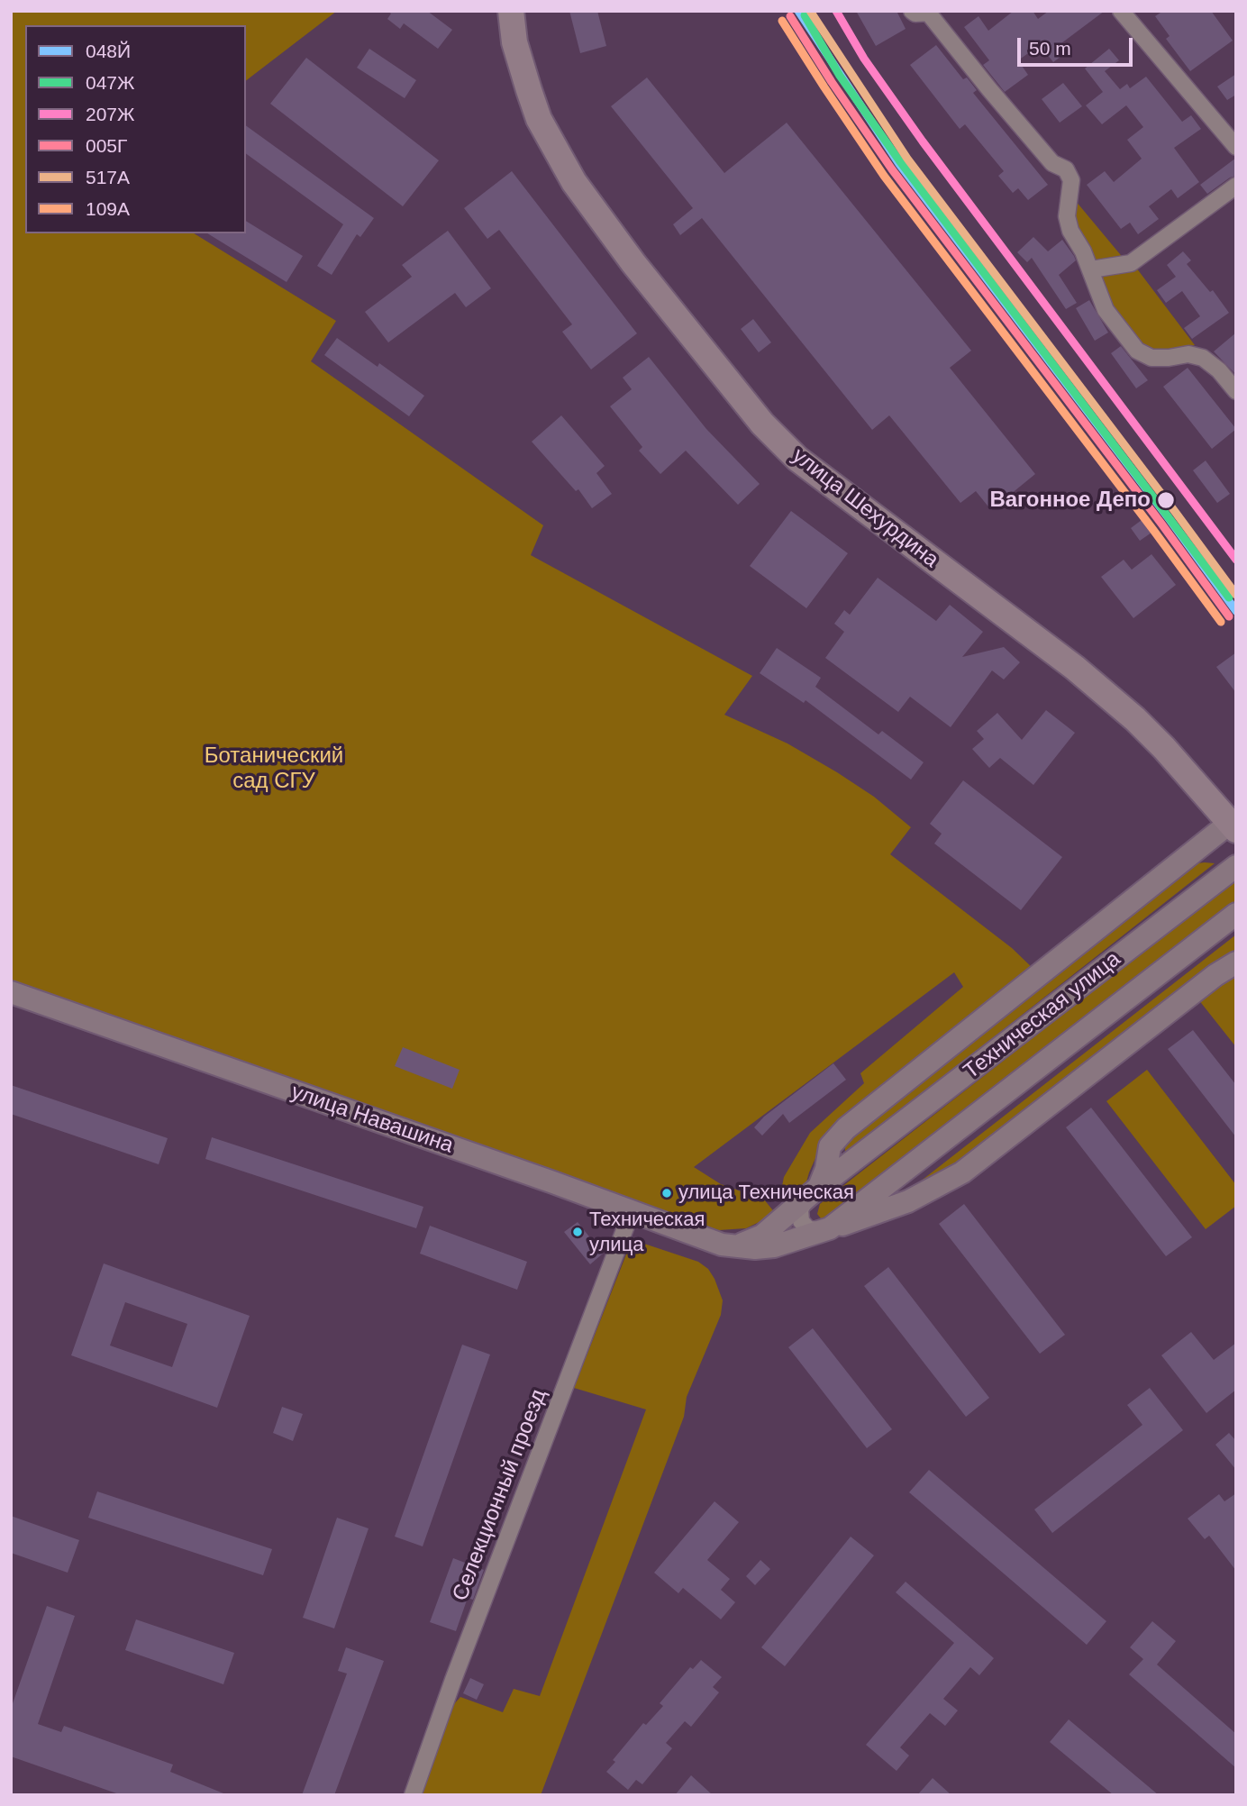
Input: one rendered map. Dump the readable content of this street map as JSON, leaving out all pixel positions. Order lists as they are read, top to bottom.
{
  "streets": {
    "main road": ["улица Шехурдина", "Техническая улица", "улица Навашина"],
    "street": ["Селекционный проезд"]
  },
  "crossings": [
    ["Техническая улица", "улица Навашина"],
    ["улица Навашина", "Селекционный проезд"]
  ],
  "parks": ["Ботанический сад СГУ"],
  "places": ["Вагонное Депо", "улица Техническая", "Техническая улица"],
  "lines": [
    "transit line 048Й",
    "transit line 207Ж",
    "transit line 517А",
    "transit line 047Ж",
    "transit line 005Г",
    "transit line 109А"
  ],
  "legend": [
    "048Й",
    "047Ж",
    "207Ж",
    "005Г",
    "517А",
    "109А"
  ],
  "scale_bar": "50 m"
}
